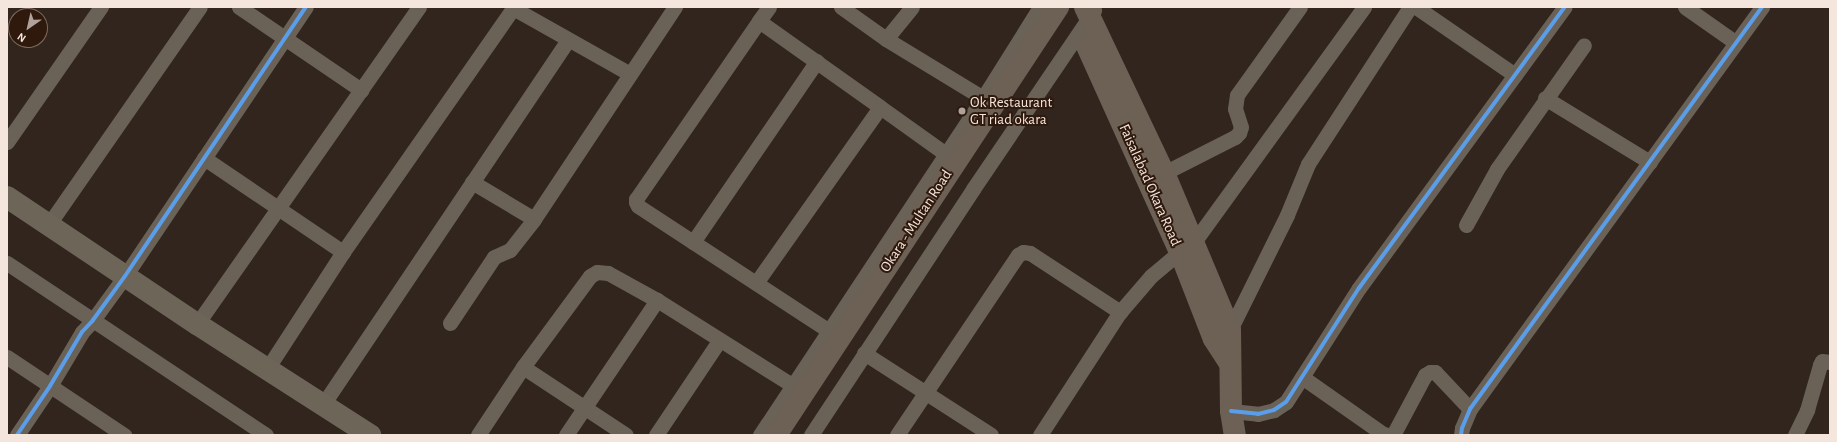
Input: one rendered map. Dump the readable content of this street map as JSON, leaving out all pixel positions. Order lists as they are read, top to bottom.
{
  "streets": {
    "main road": ["Faisalabad Okara Road", "Okara - Multan Road"]
  },
  "crossings": [
    ["Faisalabad Okara Road", "Okara - Multan Road"]
  ],
  "places": ["Ok Restaurant GT riad okara"],
  "north": "bottom left"
}
